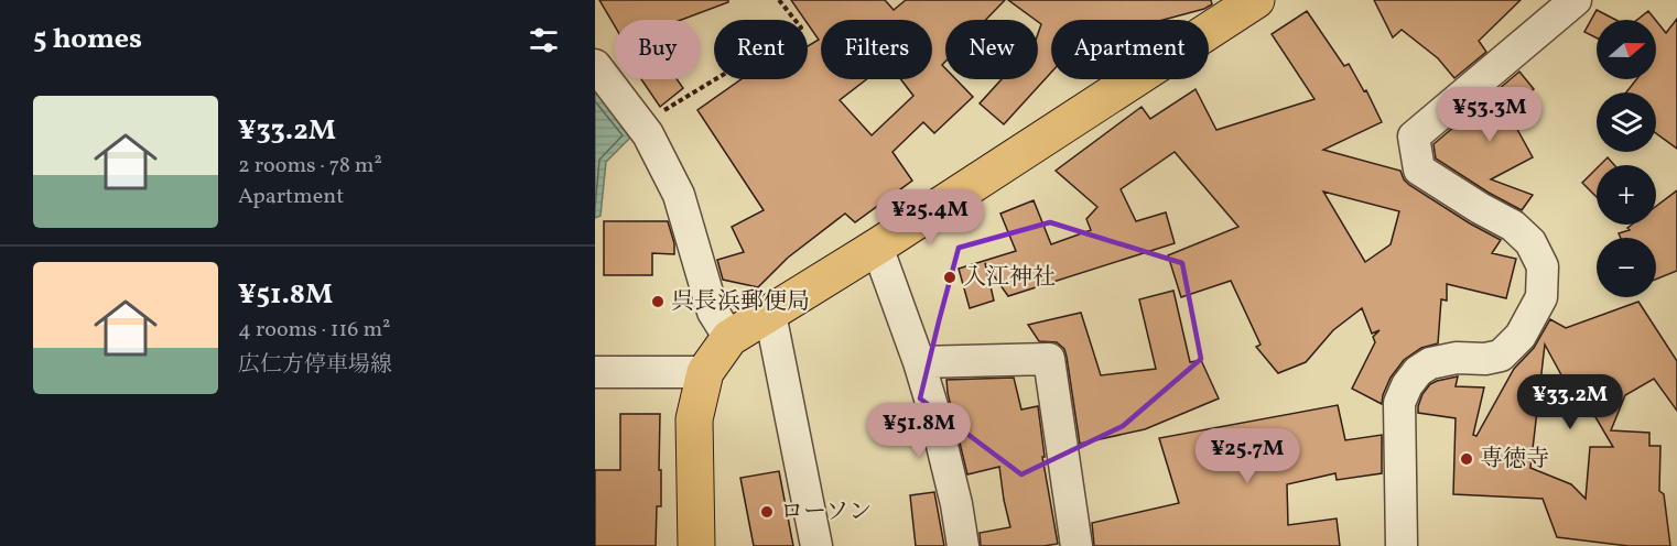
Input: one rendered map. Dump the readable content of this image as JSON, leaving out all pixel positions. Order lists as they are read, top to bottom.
{
  "places": [
    "入江神社",
    "呉長浜郵便局",
    "専徳寺",
    "ローソン"
  ],
  "north": "right",
  "page": {
    "heading": "5 homes",
    "map_buttons": ["+", "−"],
    "chip": [
      "Buy",
      "Rent",
      "Filters",
      "New",
      "Apartment"
    ],
    "list": [
      {
        "name": "¥33.2M",
        "note": "2 rooms · 78 m² · Apartment"
      },
      {
        "name": "¥51.8M",
        "note": "4 rooms · 116 m² · 広仁方停車場線"
      }
    ],
    "price": [
      "¥53.3M",
      "¥25.4M",
      "¥33.2M",
      "¥51.8M",
      "¥25.7M"
    ]
  }
}
